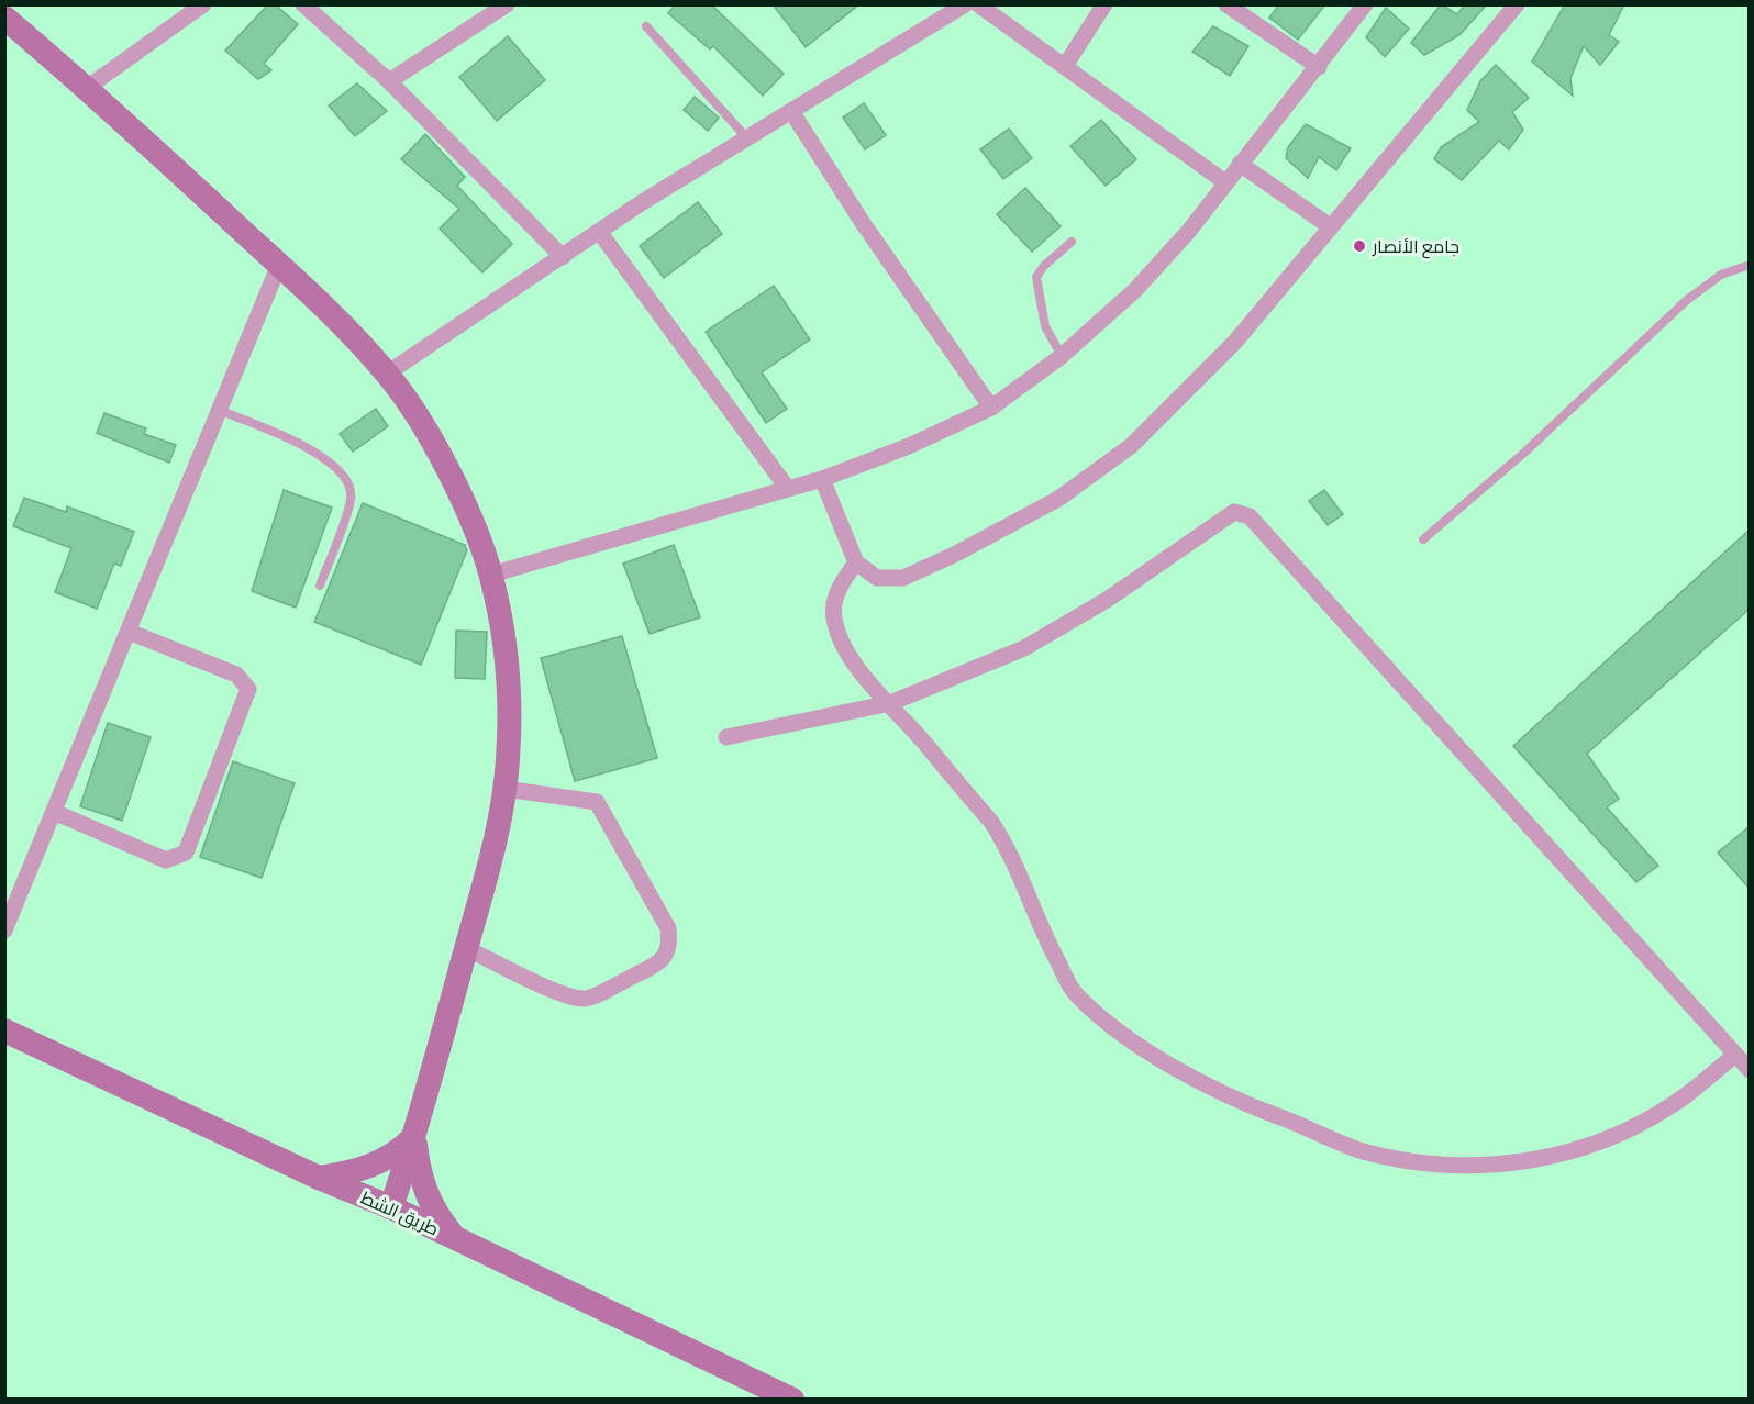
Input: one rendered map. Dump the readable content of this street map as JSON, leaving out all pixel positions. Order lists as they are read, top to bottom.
{
  "streets": {
    "street": ["طريق الشط"]
  },
  "places": ["جامع الأنصار"]
}
